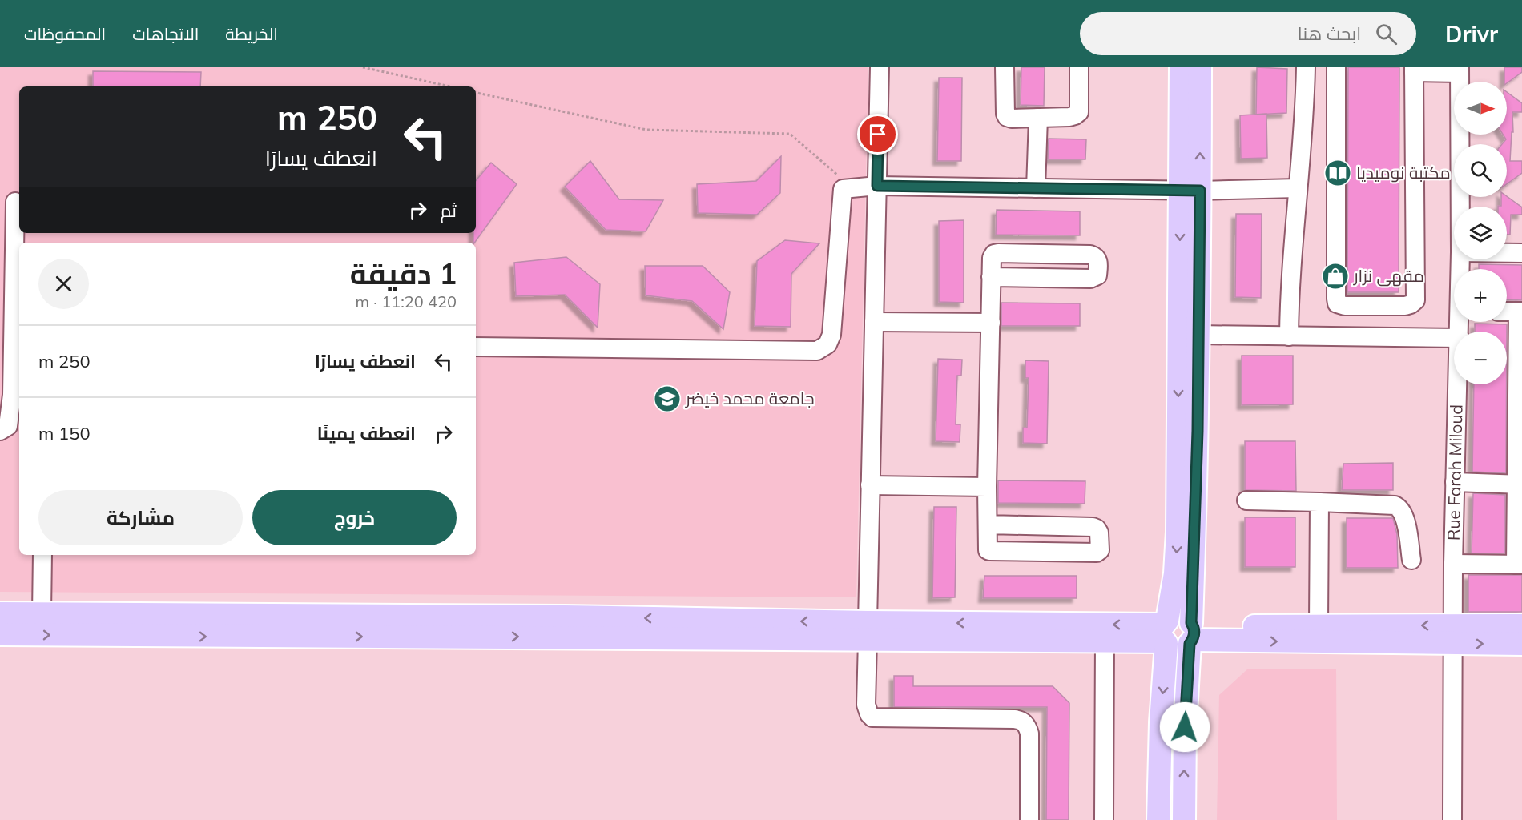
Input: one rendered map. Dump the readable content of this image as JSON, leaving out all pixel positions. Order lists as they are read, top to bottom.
{
  "streets": {
    "street": ["Rue Farah Miloud"]
  },
  "places": {
    "library": ["مكتبة نوميديا"],
    "shop": ["مقهى نزار"],
    "school or university": ["جامعة محمد خيضر"]
  },
  "north": "right",
  "page": {
    "header": "Drivr",
    "search": "ابحث هنا",
    "nav": ["الخريطة", "الاتجاهات", "المحفوظات"],
    "map_buttons": ["+", "−"],
    "turn": ["250 m", "انعطف يسارًا"],
    "then": "ثم",
    "heading": ["1 دقيقة", "420 m · 11:20"],
    "list": [
      {
        "name": "انعطف يسارًا",
        "value": "250 m"
      },
      {
        "name": "انعطف يمينًا",
        "value": "150 m"
      }
    ],
    "buttons": ["خروج", "مشاركة"]
  }
}
